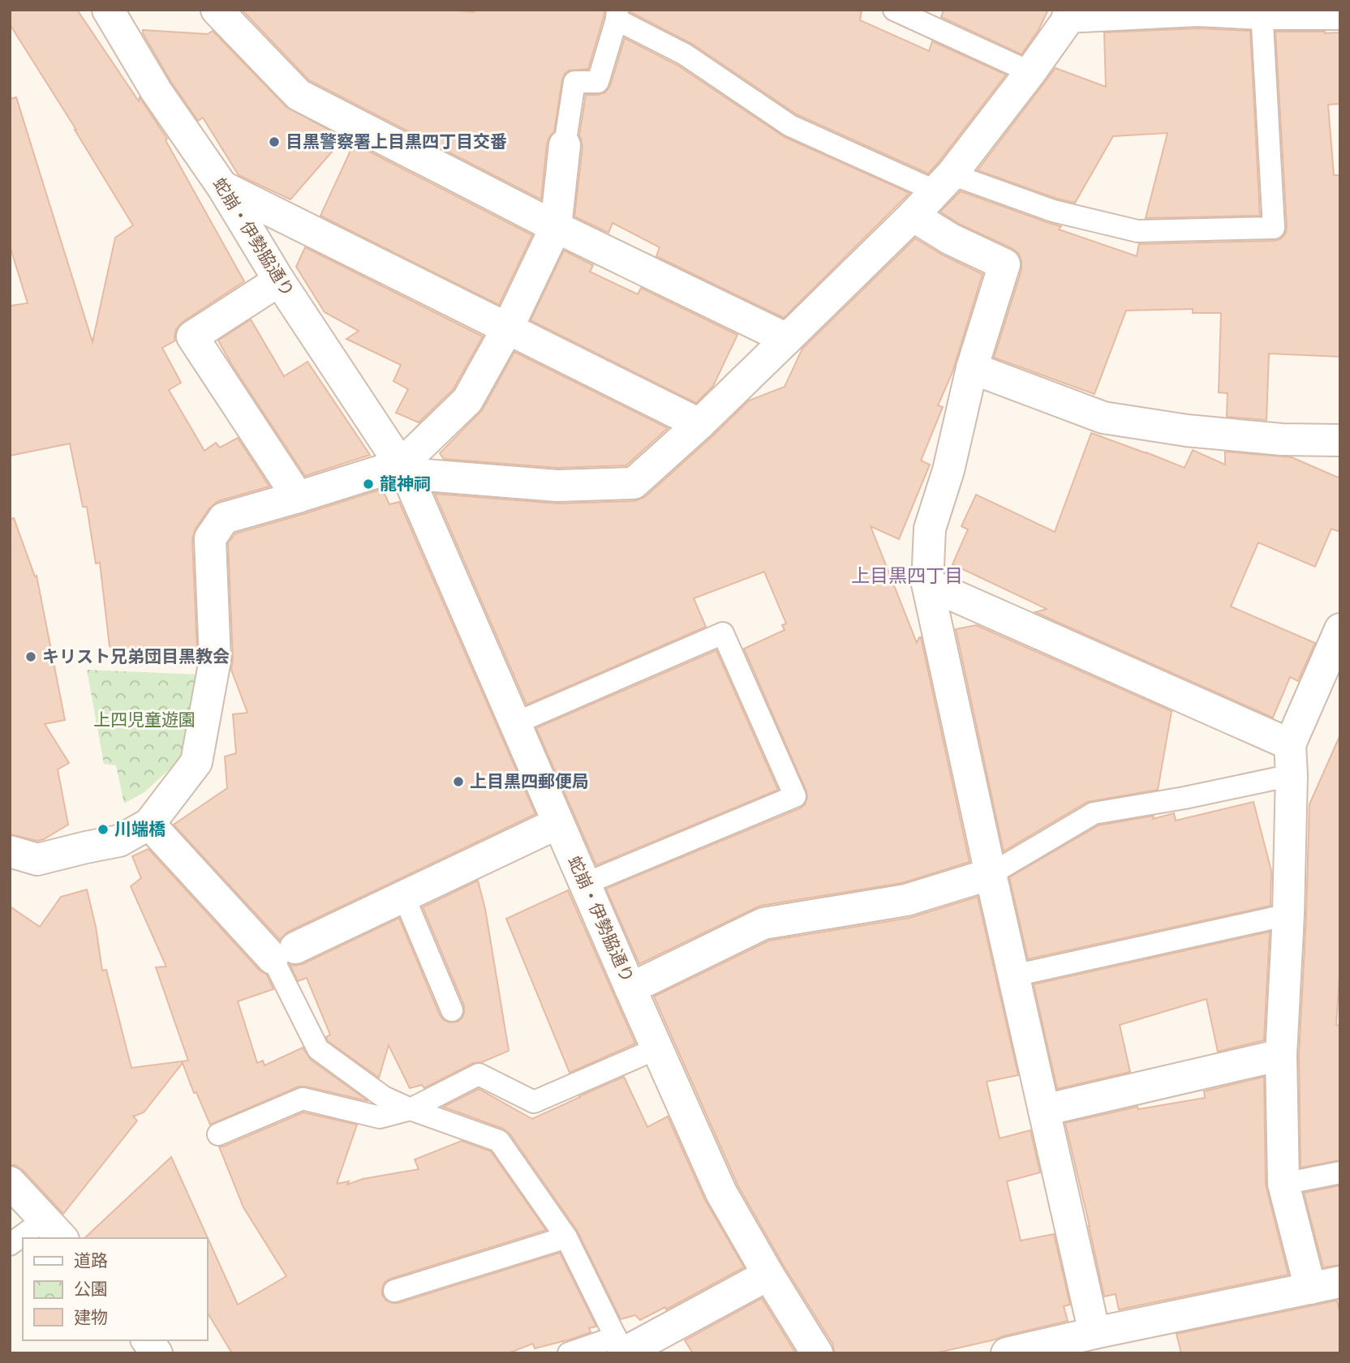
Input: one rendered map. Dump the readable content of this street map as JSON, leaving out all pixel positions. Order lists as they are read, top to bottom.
{
  "streets": {
    "street": ["蛇崩・伊勢脇通り"]
  },
  "districts": ["上目黒四丁目"],
  "parks": ["上四児童遊園"],
  "places": [
    "目黒警察署上目黒四丁目交番",
    "龍神祠",
    "キリスト兄弟団目黒教会",
    "上目黒四郵便局",
    "川端橋"
  ],
  "legend": ["道路", "公園", "建物"]
}
